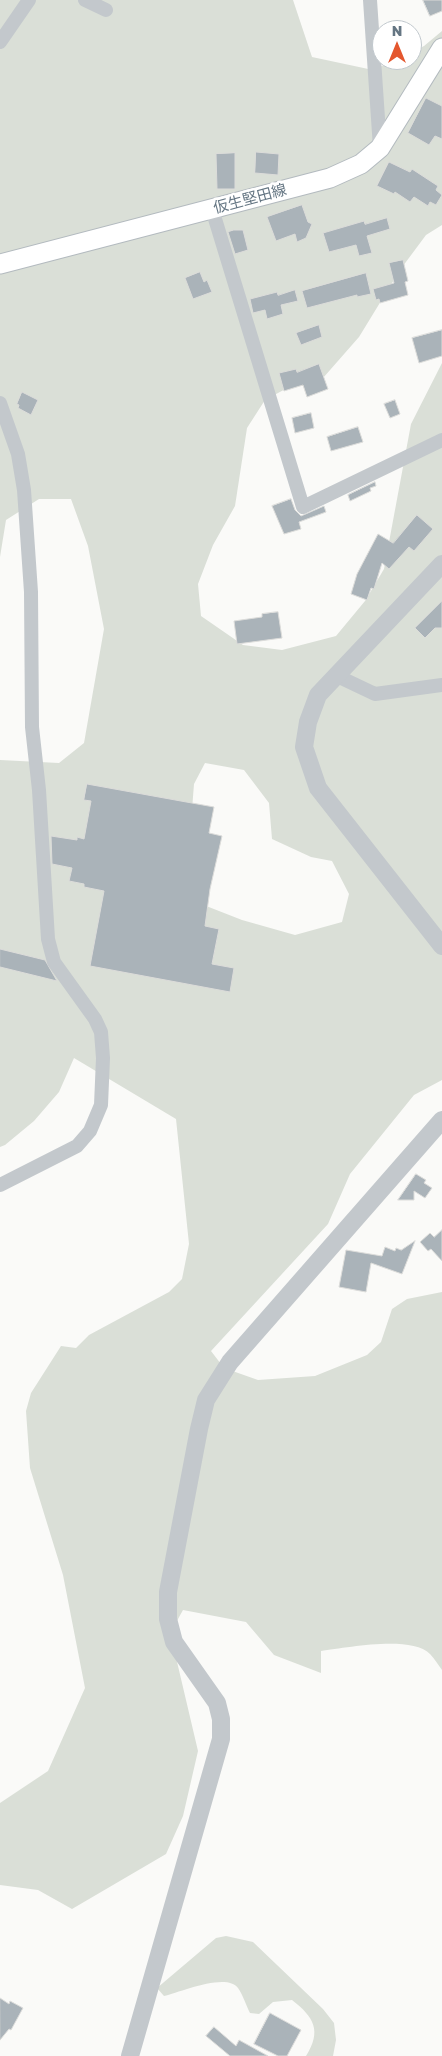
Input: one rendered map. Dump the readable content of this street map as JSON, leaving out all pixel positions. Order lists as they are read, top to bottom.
{
  "streets": {
    "main road": ["仮生堅田線"]
  },
  "north": "top"
}
